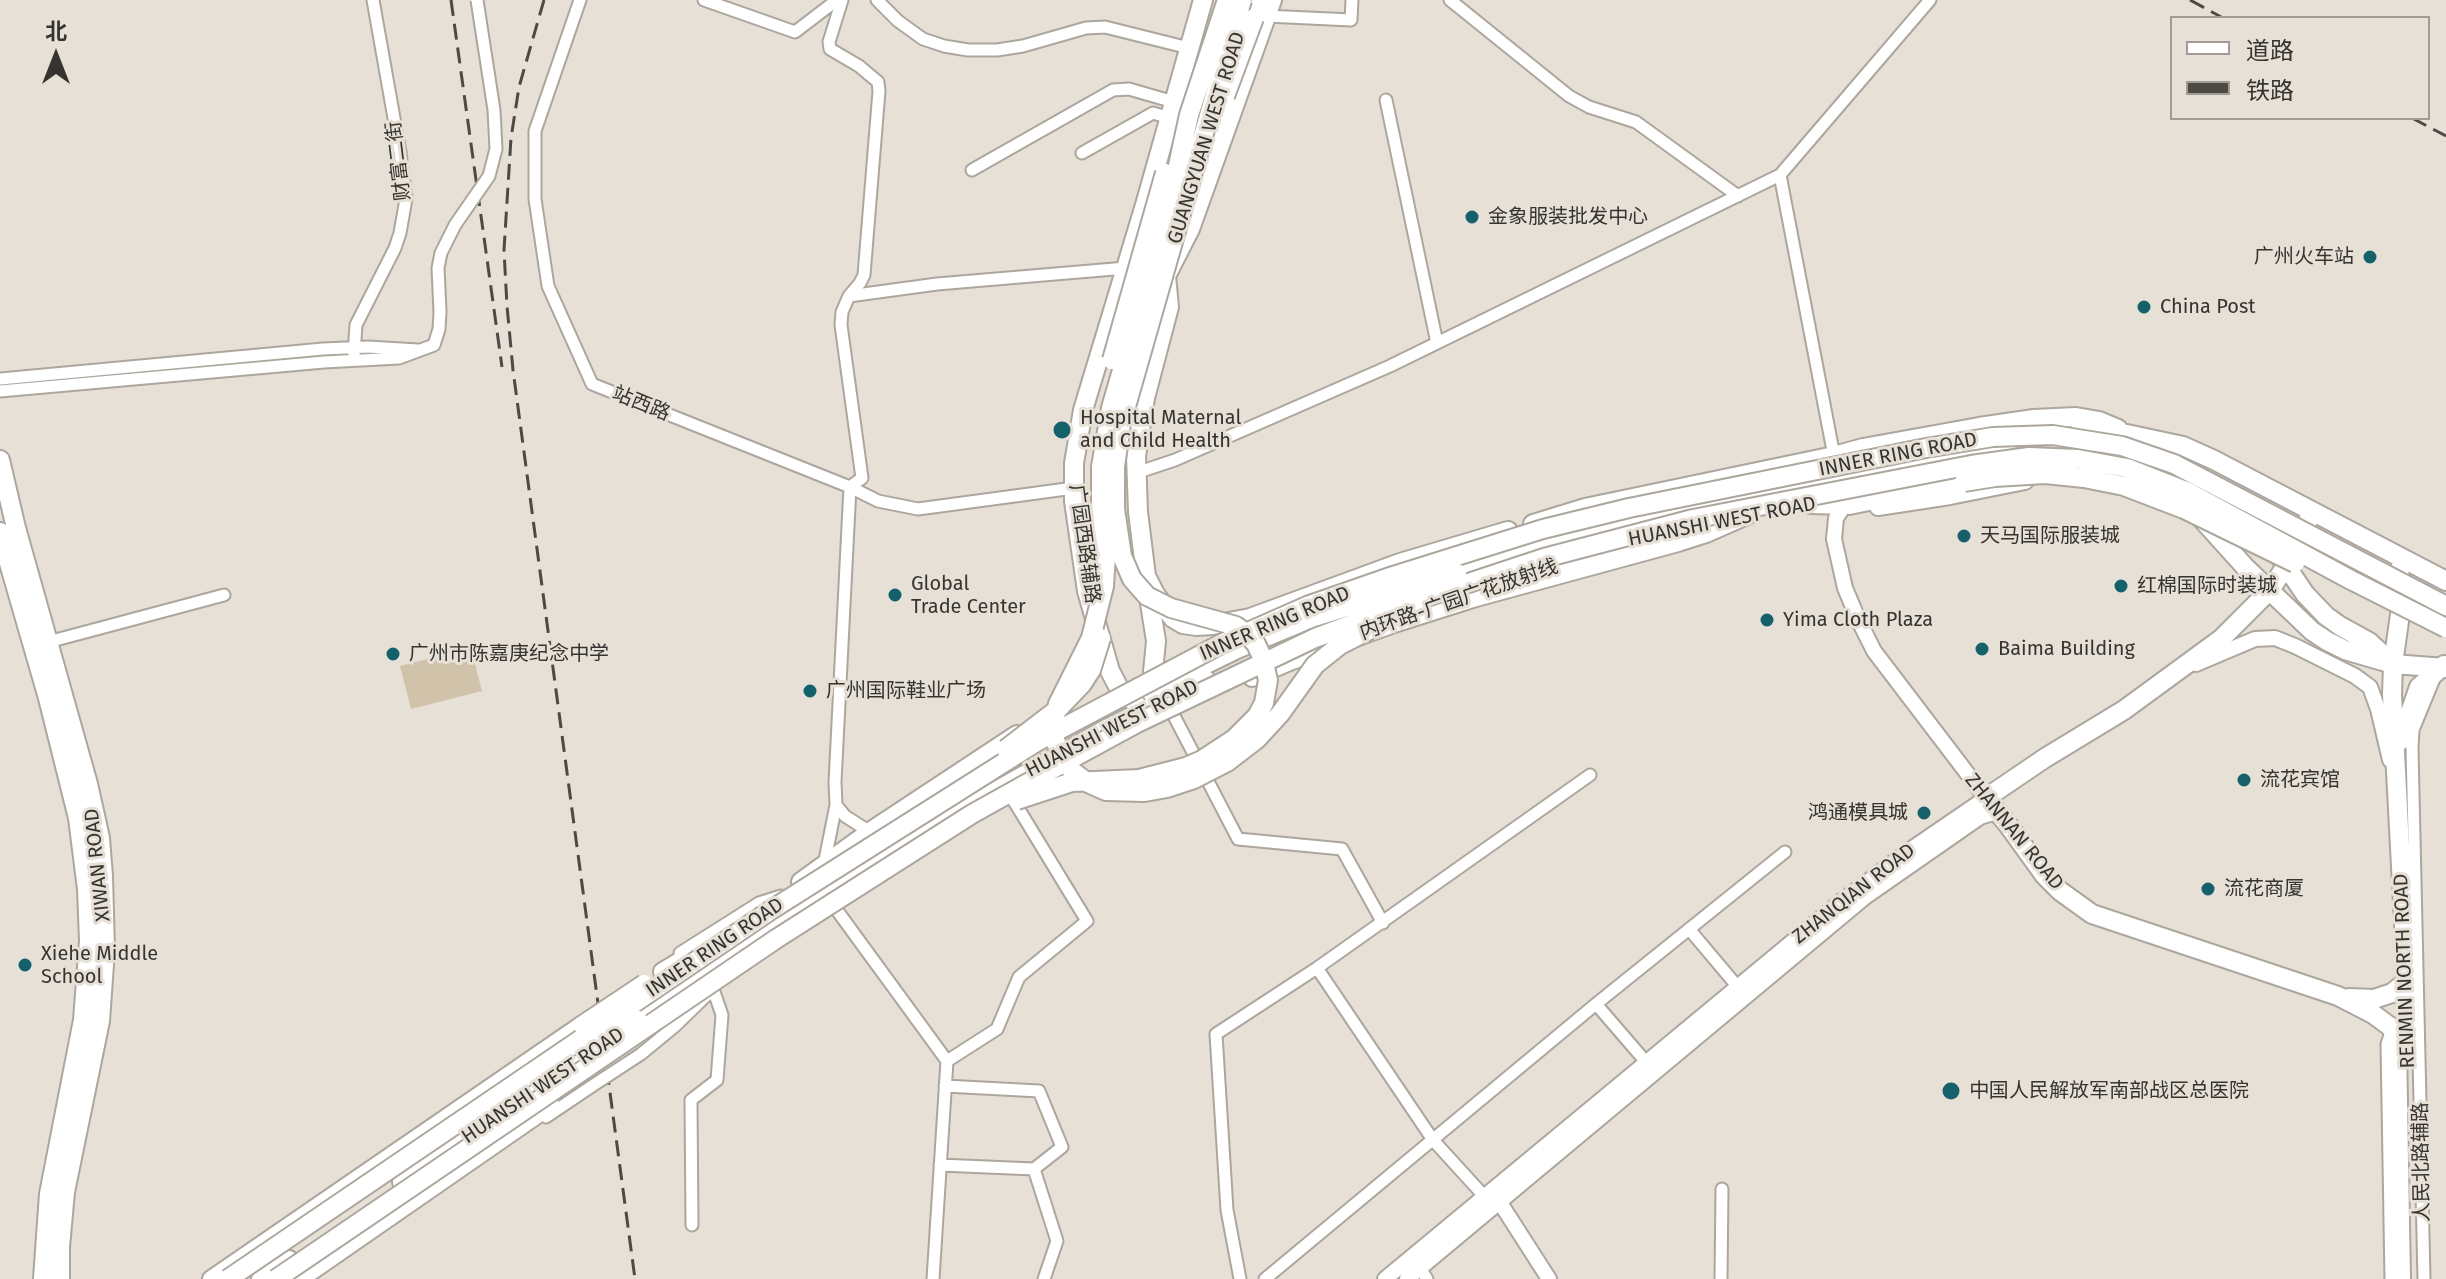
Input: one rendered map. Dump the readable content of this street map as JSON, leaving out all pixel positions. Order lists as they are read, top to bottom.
{
  "streets": {
    "main road": [
      "GUANGYUAN WEST ROAD",
      "INNER RING ROAD",
      "HUANSHI WEST ROAD",
      "广园西路辅路",
      "内环路-广园广花放射线",
      "ZHANNAN ROAD",
      "XIWAN ROAD",
      "ZHANQIAN ROAD",
      "RENMIN NORTH ROAD"
    ],
    "street": ["财富二街", "站西路", "人民北路辅路"]
  },
  "crossings": [
    ["GUANGYUAN WEST ROAD", "广园西路辅路"],
    ["站西路", "广园西路辅路"],
    ["INNER RING ROAD", "HUANSHI WEST ROAD"],
    ["INNER RING ROAD", "广园西路辅路"],
    ["INNER RING ROAD", "内环路-广园广花放射线"],
    ["HUANSHI WEST ROAD", "广园西路辅路"],
    ["HUANSHI WEST ROAD", "内环路-广园广花放射线"],
    ["HUANSHI WEST ROAD", "ZHANQIAN ROAD"],
    ["HUANSHI WEST ROAD", "RENMIN NORTH ROAD"],
    ["HUANSHI WEST ROAD", "人民北路辅路"],
    ["ZHANNAN ROAD", "ZHANQIAN ROAD"],
    ["ZHANNAN ROAD", "RENMIN NORTH ROAD"],
    ["RENMIN NORTH ROAD", "人民北路辅路"]
  ],
  "places": [
    "金象服装批发中心",
    "广州火车站",
    "China Post",
    "Hospital Maternal and Child Health",
    "天马国际服装城",
    "红棉国际时装城",
    "Global Trade Center",
    "Yima Cloth Plaza",
    "Baima Building",
    "广州市陈嘉庚纪念中学",
    "广州国际鞋业广场",
    "流花宾馆",
    "鸿通模具城",
    "流花商厦",
    "Xiehe Middle School",
    "中国人民解放军南部战区总医院"
  ],
  "legend": ["道路", "铁路"],
  "north": "top"
}
